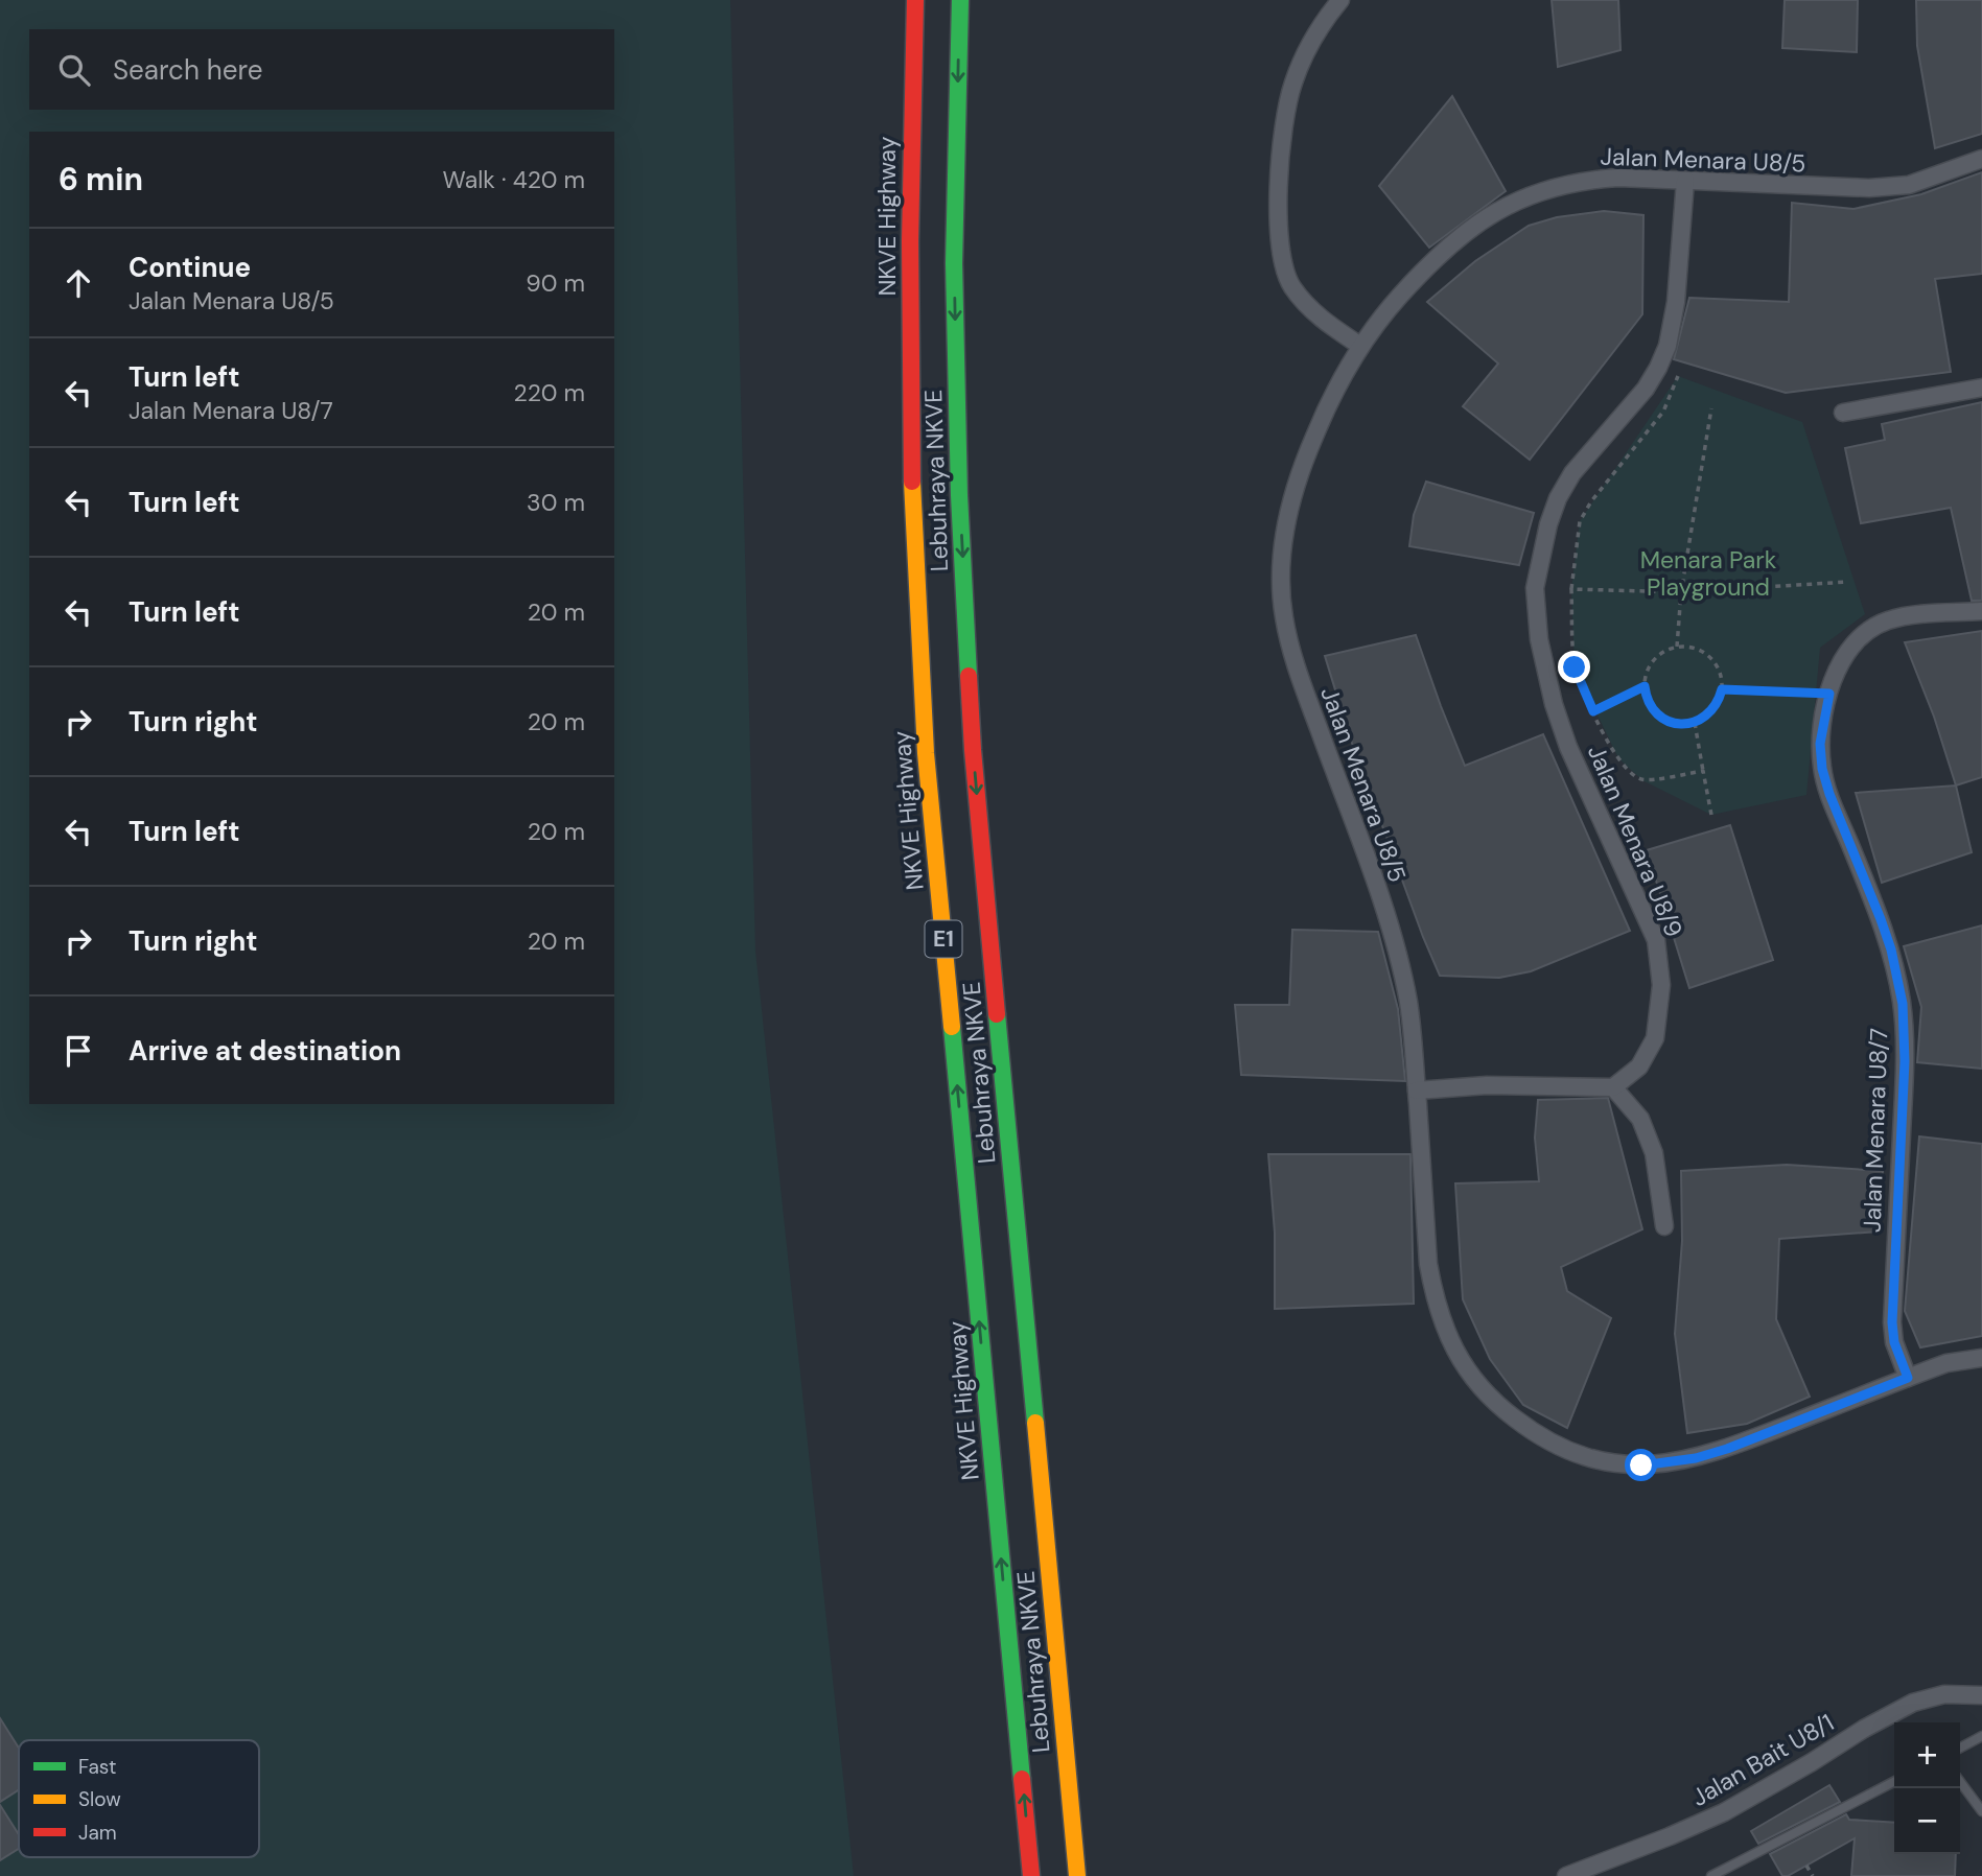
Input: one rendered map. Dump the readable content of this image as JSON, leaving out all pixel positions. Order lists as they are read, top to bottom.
{
  "streets": {
    "highway": ["NKVE Highway", "Lebuhraya NKVE", "E1"],
    "street": [
      "Jalan Menara U8/5",
      "Jalan Menara U8/9",
      "Jalan Menara U8/7",
      "Jalan Bait U8/1"
    ]
  },
  "crossings": [
    ["Jalan Menara U8/5", "Jalan Menara U8/9"],
    ["Jalan Menara U8/5", "Jalan Menara U8/7"]
  ],
  "one_way": ["NKVE Highway", "Lebuhraya NKVE"],
  "parks": ["Menara Park Playground"],
  "legend": ["Fast", "Slow", "Jam"],
  "page": {
    "search": "Search here",
    "heading": ["6 min", "Walk · 420 m"],
    "list": [
      ["Continue", "Jalan Menara U8/5", "90 m"],
      ["Turn left", "Jalan Menara U8/7", "220 m"],
      ["Turn left", "30 m"],
      ["Turn left", "20 m"],
      ["Turn right", "20 m"],
      ["Turn left", "20 m"],
      ["Turn right", "20 m"],
      "Arrive at destination"
    ],
    "map_buttons": ["+", "−"]
  }
}
